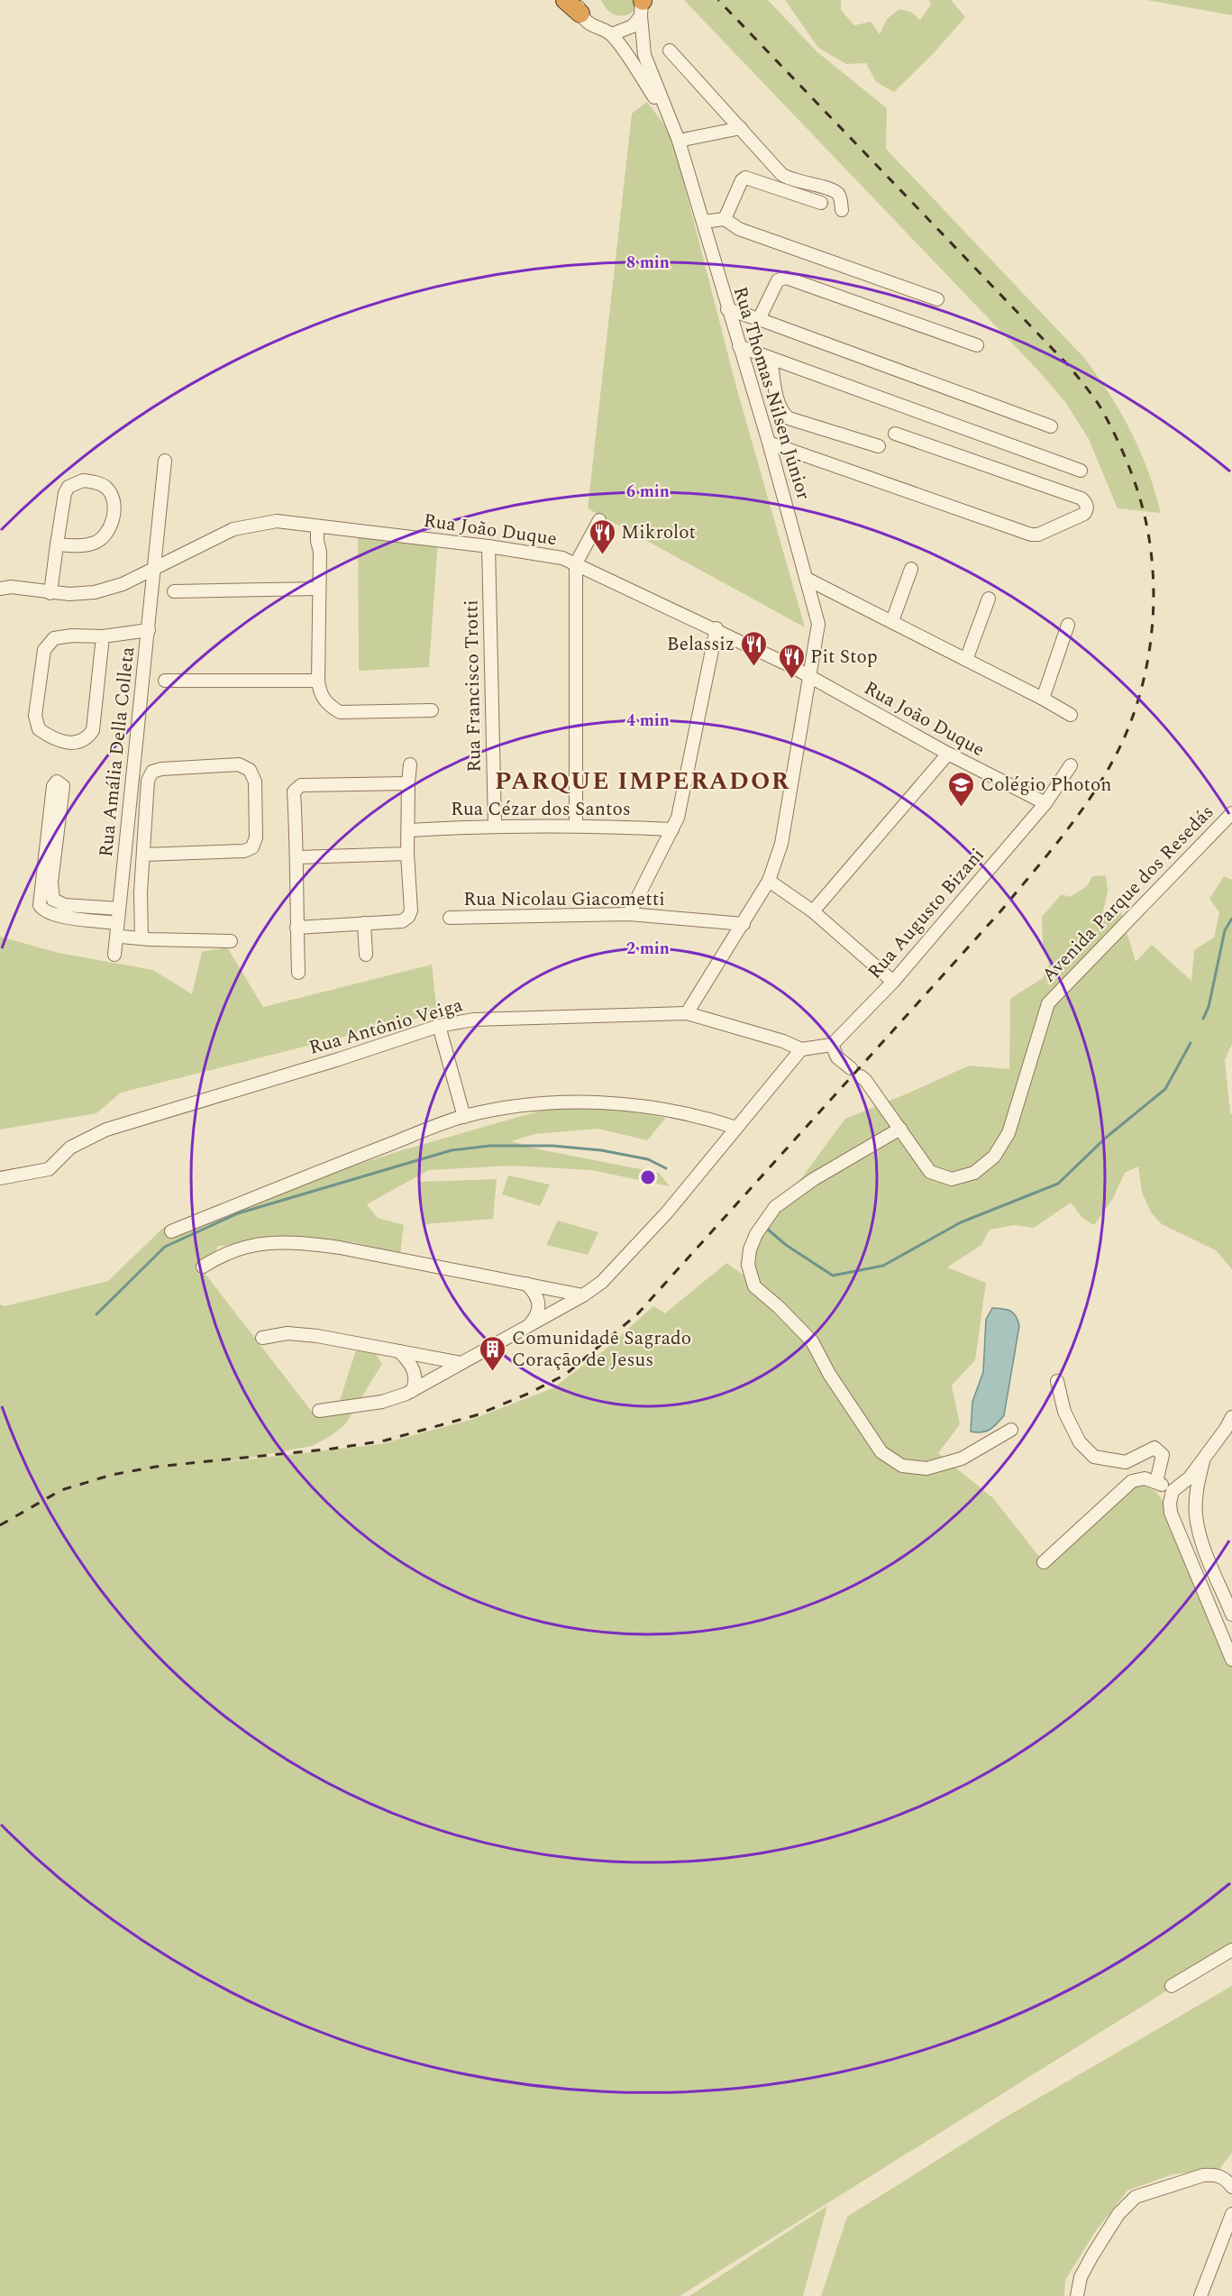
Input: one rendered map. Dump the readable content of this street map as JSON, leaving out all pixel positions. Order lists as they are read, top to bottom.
{
  "streets": {
    "street": [
      "Rua Thomas Nilsen Júnior",
      "Rua João Duque",
      "Rua Francisco Trotti",
      "Rua Amália Della Colleta",
      "Rua Cézar dos Santos",
      "Avenida Parque dos Resedás",
      "Rua Nicolau Giacometti",
      "Rua Augusto Bizani",
      "Rua Antônio Veiga"
    ]
  },
  "crossings": [
    ["Rua Thomas Nilsen Júnior", "Rua João Duque"],
    ["Rua Thomas Nilsen Júnior", "Rua Nicolau Giacometti"],
    ["Rua Thomas Nilsen Júnior", "Rua Antônio Veiga"],
    ["Rua João Duque", "Rua Francisco Trotti"],
    ["Rua João Duque", "Rua Amália Della Colleta"],
    ["Rua João Duque", "Rua Augusto Bizani"],
    ["Rua Francisco Trotti", "Rua Cézar dos Santos"],
    ["Avenida Parque dos Resedás", "Rua Augusto Bizani"],
    ["Avenida Parque dos Resedás", "Rua Antônio Veiga"],
    ["Rua Augusto Bizani", "Rua Antônio Veiga"]
  ],
  "districts": ["PARQUE IMPERADOR"],
  "places": {
    "restaurant": ["Mikrolot", "Belassiz", "Pit Stop"],
    "school or university": ["Colégio Photon"],
    "building": ["Comunidade Sagrado Coração de Jesus"]
  },
  "rings": [
    "8 min",
    "6 min",
    "4 min",
    "2 min"
  ]
}
